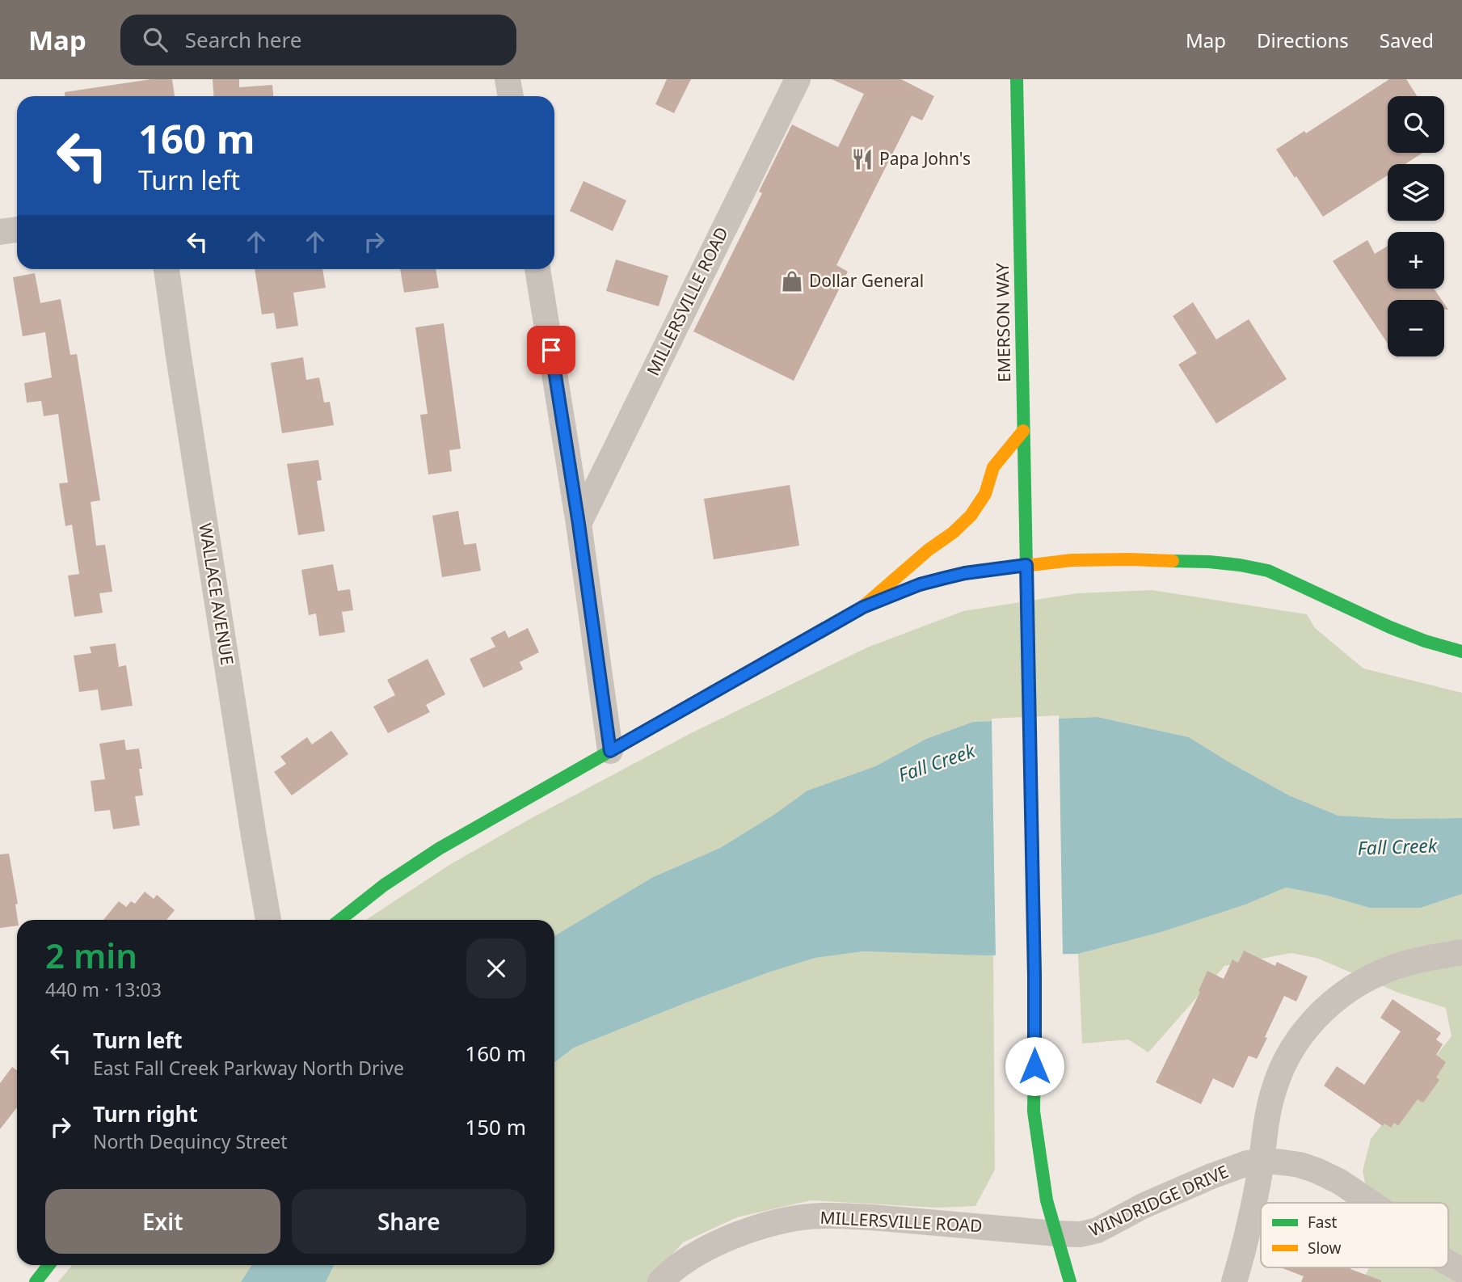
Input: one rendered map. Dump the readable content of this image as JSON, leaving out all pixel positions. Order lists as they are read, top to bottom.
{
  "streets": {
    "main road": ["EMERSON WAY"],
    "street": ["MILLERSVILLE ROAD", "WALLACE AVENUE", "WINDRIDGE DRIVE"]
  },
  "crossings": [
    ["MILLERSVILLE ROAD", "EMERSON WAY"],
    ["MILLERSVILLE ROAD", "WINDRIDGE DRIVE"],
    ["EMERSON WAY", "WINDRIDGE DRIVE"]
  ],
  "water": ["Fall Creek"],
  "places": {
    "restaurant": ["Papa John's"],
    "shop": ["Dollar General"]
  },
  "legend": ["Fast", "Slow"],
  "page": {
    "header": "Map",
    "search": "Search here",
    "nav": ["Map", "Directions", "Saved"],
    "map_buttons": ["+", "−"],
    "turn": ["160 m", "Turn left"],
    "heading": ["2 min", "440 m · 13:03"],
    "list": [
      {
        "name": "Turn left",
        "note": "East Fall Creek Parkway North Drive",
        "value": "160 m"
      },
      {
        "name": "Turn right",
        "note": "North Dequincy Street",
        "value": "150 m"
      }
    ],
    "buttons": ["Exit", "Share"]
  }
}
